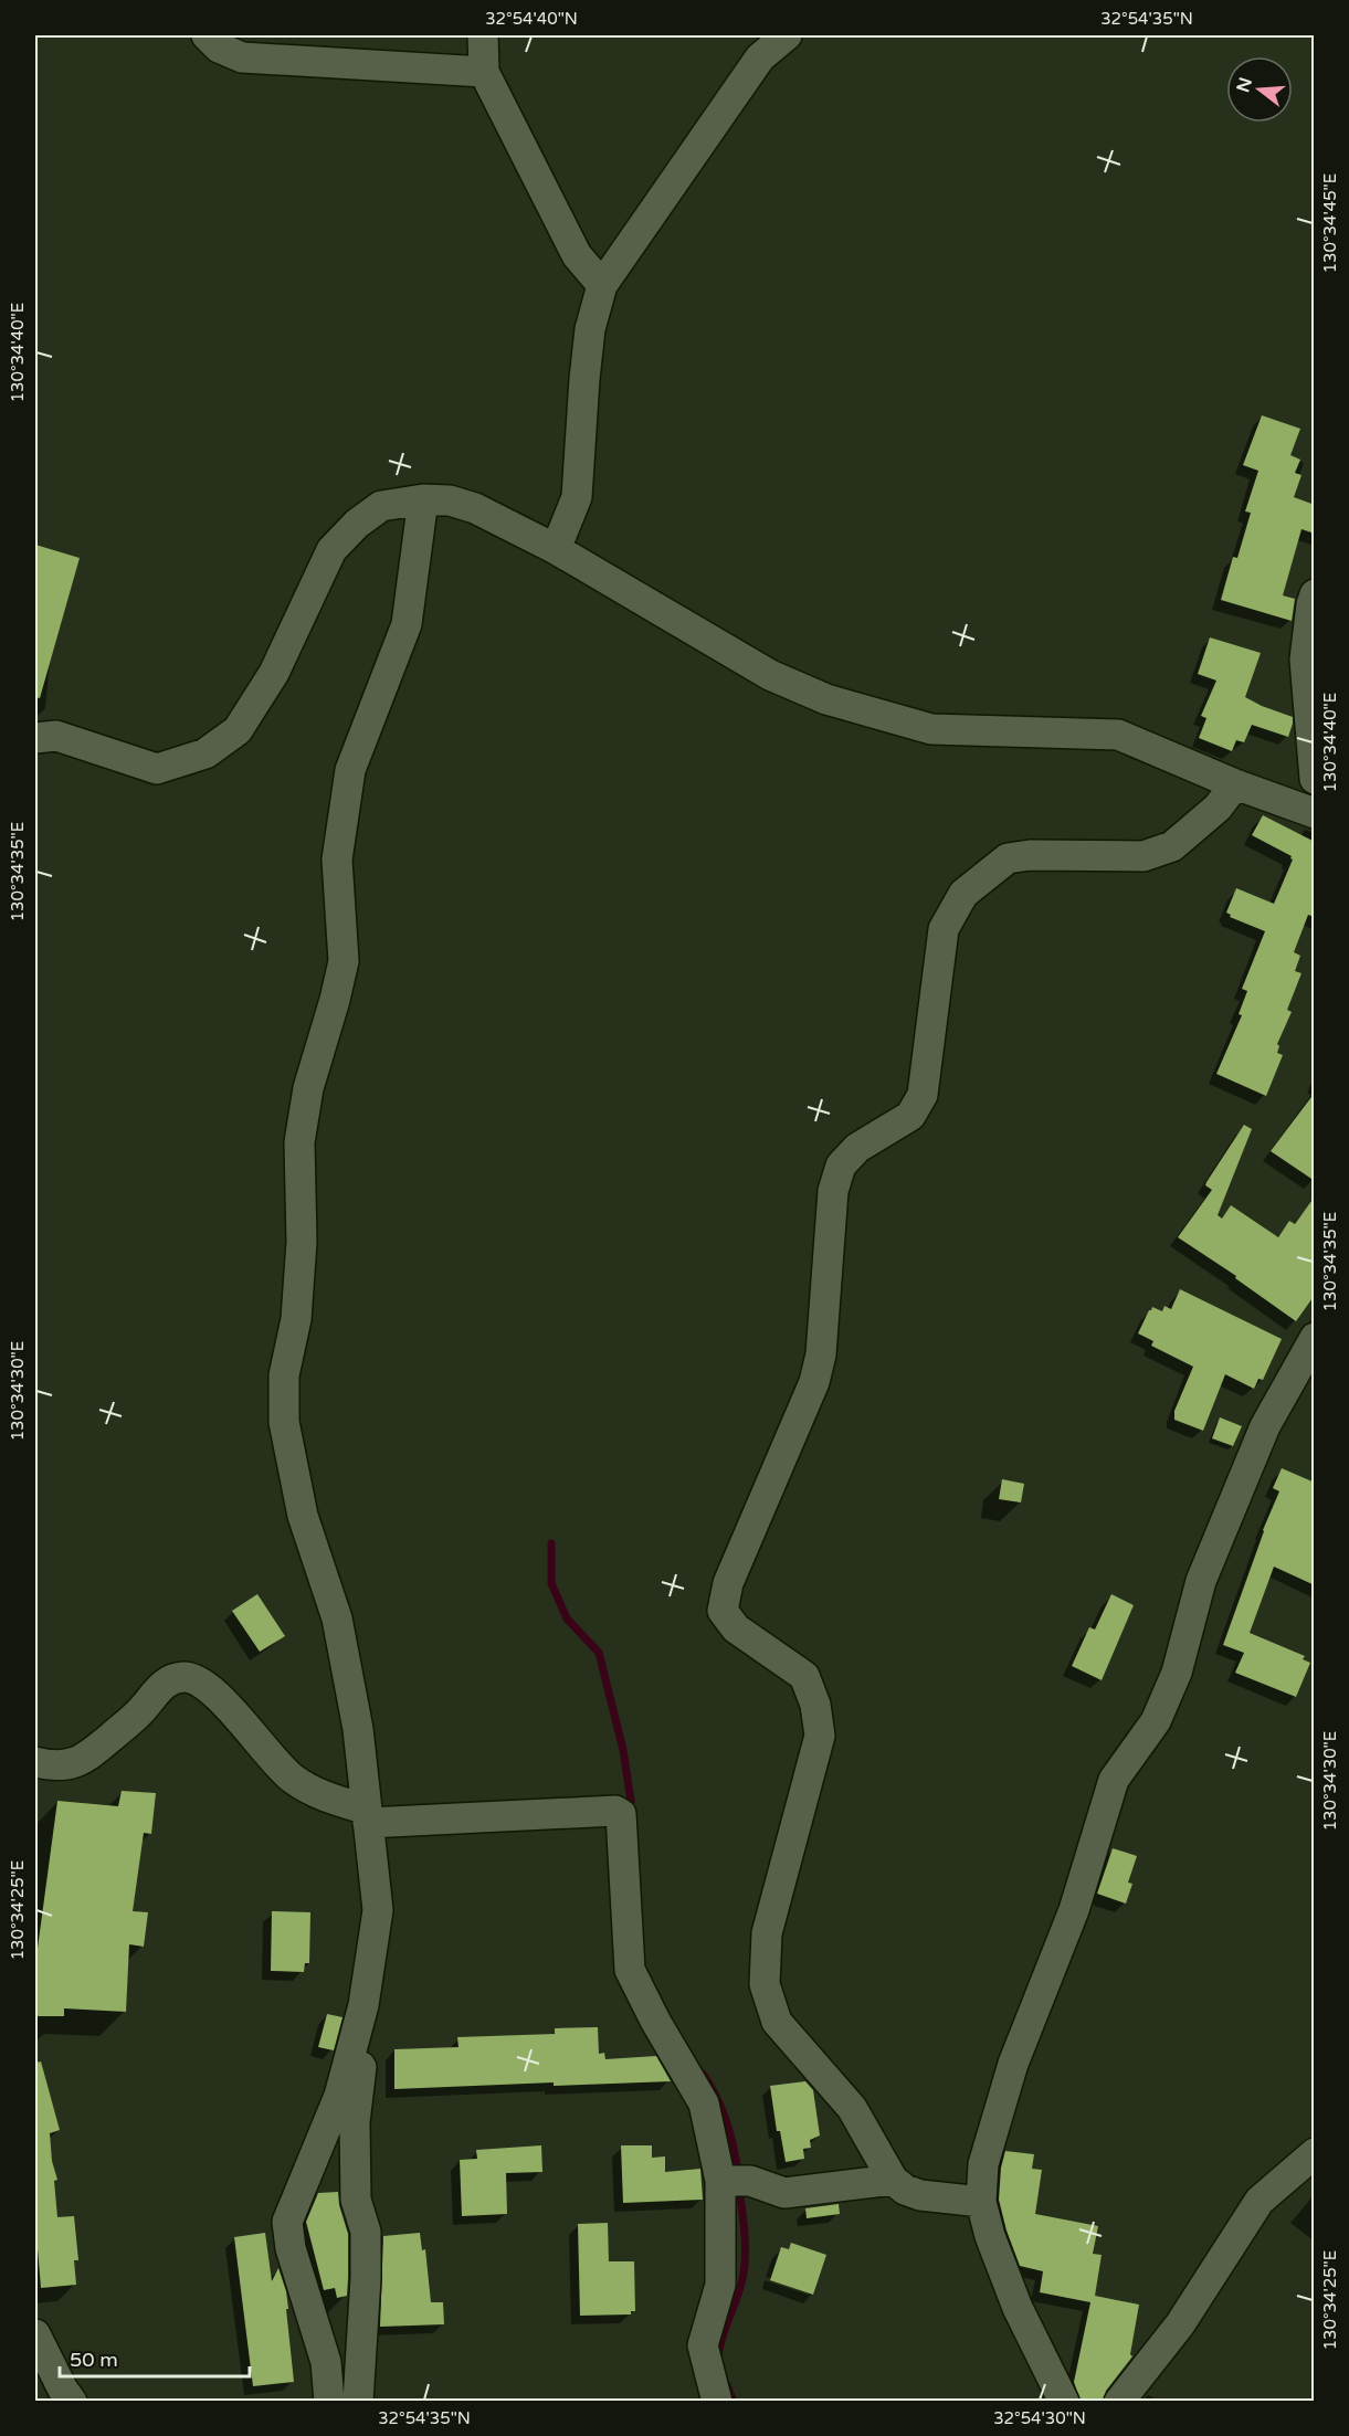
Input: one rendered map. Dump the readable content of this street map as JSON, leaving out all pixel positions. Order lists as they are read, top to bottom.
{
  "scale_bar": "50 m",
  "north": "left",
  "coordinates": [
    "32°54'40\"N",
    "32°54'35\"N",
    "130°34'45\"E",
    "130°34'40\"E",
    "130°34'35\"E",
    "130°34'30\"E",
    "130°34'25\"E",
    "32°54'30\"N"
  ]
}
